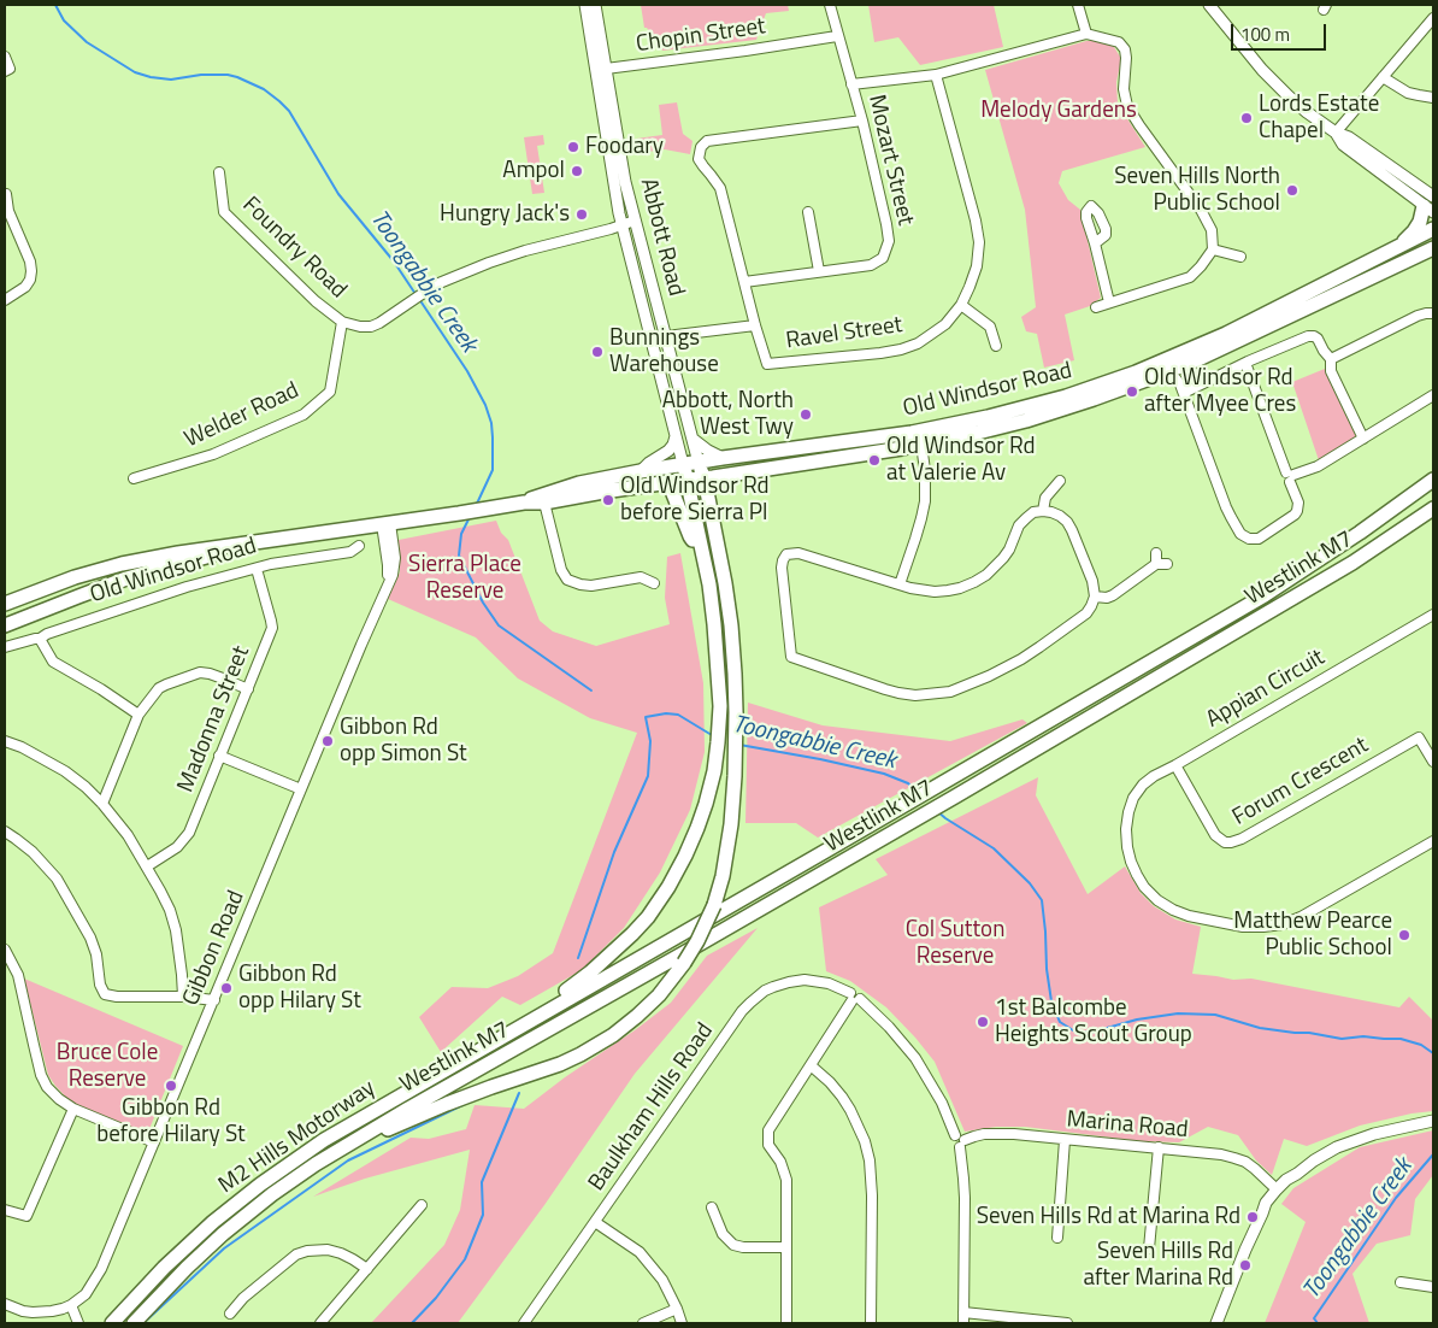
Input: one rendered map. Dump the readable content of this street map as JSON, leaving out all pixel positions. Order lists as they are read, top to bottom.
{
  "streets": {
    "highway": [
      "Abbott Road",
      "Old Windsor Road",
      "Westlink M7",
      "M2 Hills Motorway"
    ],
    "street": [
      "Chopin Street",
      "Mozart Street",
      "Foundry Road",
      "Ravel Street",
      "Welder Road",
      "Appian Circuit",
      "Madonna Street",
      "Forum Crescent",
      "Gibbon Road",
      "Baulkham Hills Road",
      "Marina Road"
    ]
  },
  "crossings": [
    ["Chopin Street", "Mozart Street"],
    ["Chopin Street", "Abbott Road"],
    ["Abbott Road", "Foundry Road"],
    ["Abbott Road", "Old Windsor Road"],
    ["Abbott Road", "Westlink M7"],
    ["Abbott Road", "M2 Hills Motorway"],
    ["Foundry Road", "Welder Road"],
    ["Old Windsor Road", "Madonna Street"],
    ["Old Windsor Road", "Gibbon Road"],
    ["Westlink M7", "M2 Hills Motorway"],
    ["Appian Circuit", "Forum Crescent"],
    ["Baulkham Hills Road", "Marina Road"]
  ],
  "water": ["Toongabbie Creek"],
  "parks": [
    "Melody Gardens",
    "Sierra Place Reserve",
    "Col Sutton Reserve",
    "Bruce Cole Reserve"
  ],
  "places": [
    "Lords Estate Chapel",
    "Foodary",
    "Ampol",
    "Seven Hills North Public School",
    "Hungry Jack's",
    "Bunnings Warehouse",
    "Old Windsor Rd after Myee Cres",
    "Abbott, North West Twy",
    "Old Windsor Rd at Valerie Av",
    "Old Windsor Rd before Sierra Pl",
    "Gibbon Rd opp Simon St",
    "Matthew Pearce Public School",
    "Gibbon Rd opp Hilary St",
    "1st Balcombe Heights Scout Group",
    "Gibbon Rd before Hilary St",
    "Seven Hills Rd at Marina Rd",
    "Seven Hills Rd after Marina Rd"
  ],
  "scale_bar": "100 m"
}
